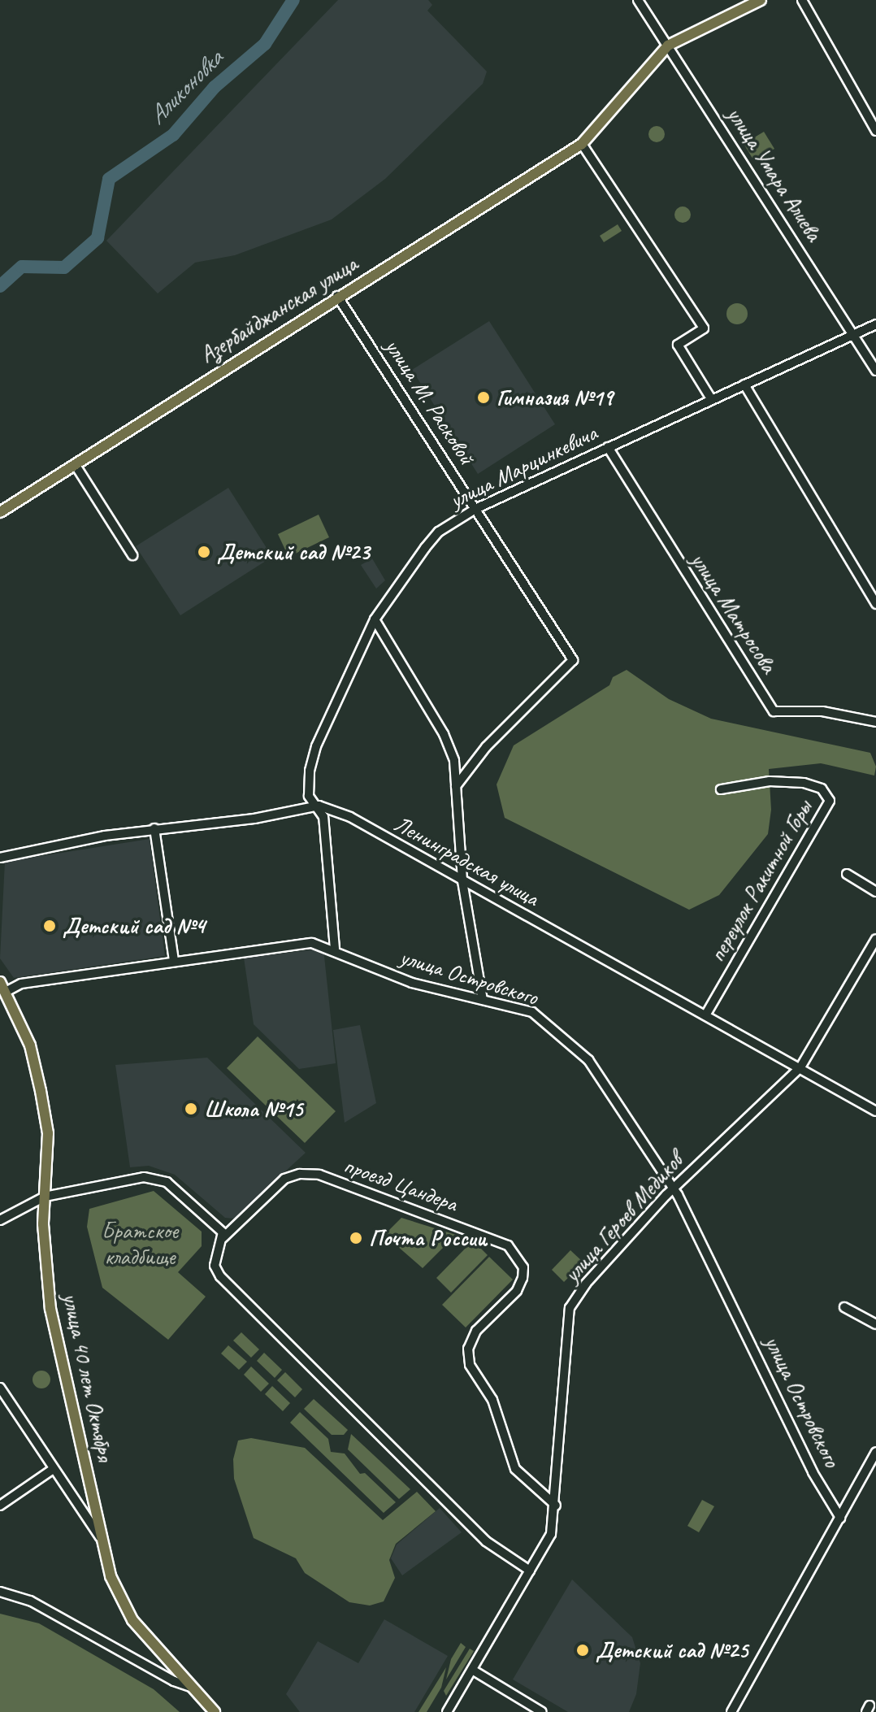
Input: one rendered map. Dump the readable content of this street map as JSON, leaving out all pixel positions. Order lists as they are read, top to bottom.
{
  "streets": {
    "main road": ["Азербайджанская улица", "улица 40 лет Октября"],
    "street": [
      "улица Умара Алиева",
      "улица М. Расковой",
      "улица Марцинкевича",
      "улица Матросова",
      "Ленинградская улица",
      "переулок Ракитной Горы",
      "улица Островского",
      "проезд Цандера",
      "улица Героев Медиков"
    ]
  },
  "crossings": [
    ["улица Умара Алиева", "Азербайджанская улица"],
    ["улица Умара Алиева", "улица Марцинкевича"],
    ["Азербайджанская улица", "улица М. Расковой"],
    ["улица М. Расковой", "улица Марцинкевича"],
    ["улица Марцинкевича", "улица Матросова"],
    ["улица Марцинкевича", "Ленинградская улица"],
    ["улица Марцинкевича", "улица Островского"],
    ["Ленинградская улица", "переулок Ракитной Горы"],
    ["Ленинградская улица", "улица Героев Медиков"],
    ["улица Островского", "улица Героев Медиков"],
    ["улица Островского", "улица 40 лет Октября"],
    ["проезд Цандера", "улица Героев Медиков"]
  ],
  "water": ["Аликоновка"],
  "parks": ["Братское кладбище"],
  "places": [
    "Гимназия №19",
    "Детский сад №23",
    "Детский сад №4",
    "Школа №15",
    "Почта России",
    "Детский сад №25"
  ]
}
